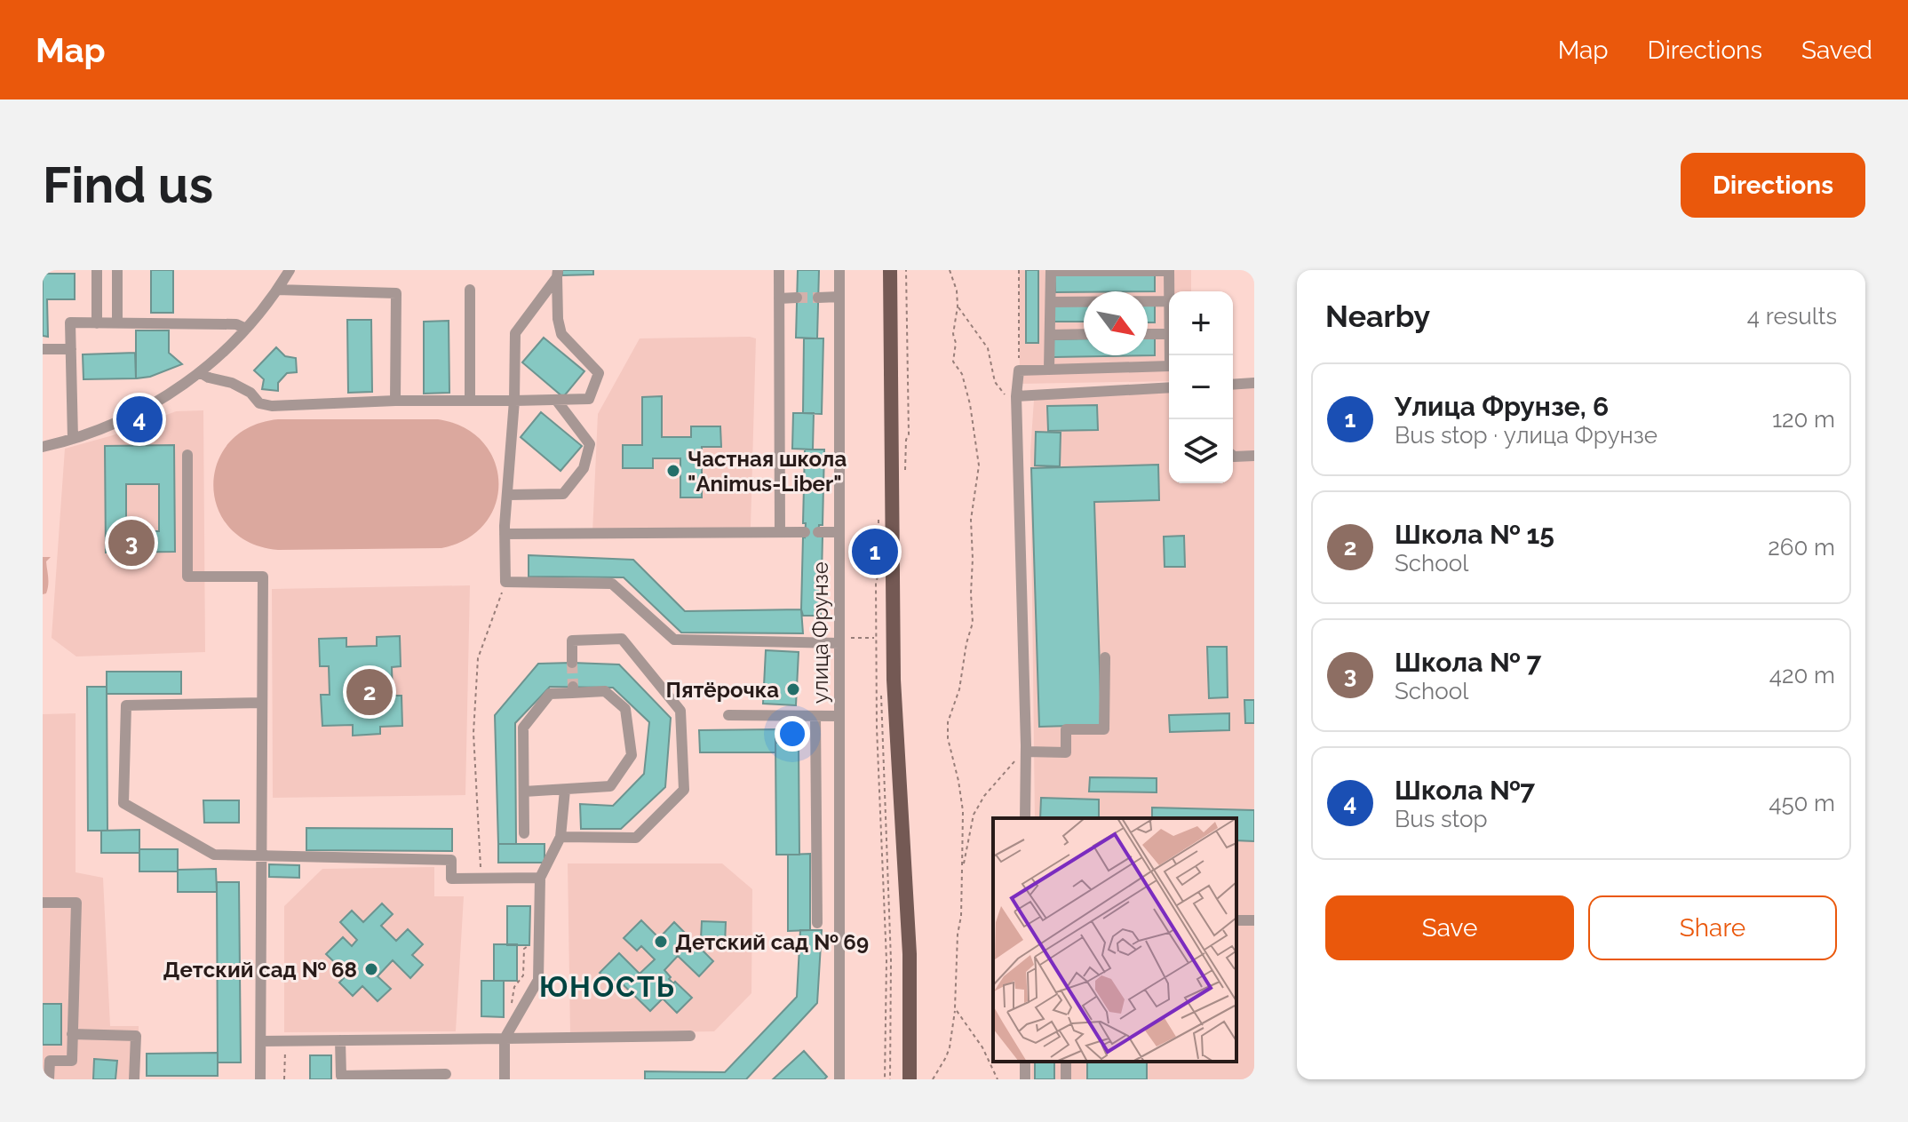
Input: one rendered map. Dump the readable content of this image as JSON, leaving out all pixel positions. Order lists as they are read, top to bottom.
{
  "streets": {
    "street": ["улица Фрунзе"]
  },
  "districts": ["ЮНОСТЬ"],
  "places": [
    "Частная школа \"Animus-Liber\"",
    "Пятёрочка",
    "Детский сад № 69",
    "Детский сад № 68"
  ],
  "north": "bottom right",
  "page": {
    "header": "Map",
    "nav": ["Map", "Directions", "Saved"],
    "buttons": [
      "Directions",
      ["Save", "Share"]
    ],
    "title": "Find us",
    "heading": ["Nearby", "4 results"],
    "map_buttons": ["+", "−"],
    "list": [
      {
        "mark": "1",
        "name": "Улица Фрунзе, 6",
        "note": "Bus stop · улица Фрунзе",
        "value": "120 m"
      },
      {
        "mark": "2",
        "name": "Школа № 15",
        "note": "School",
        "value": "260 m"
      },
      {
        "mark": "3",
        "name": "Школа № 7",
        "note": "School",
        "value": "420 m"
      },
      {
        "mark": "4",
        "name": "Школа №7",
        "note": "Bus stop",
        "value": "450 m"
      }
    ],
    "pins": [
      "4",
      "3",
      "1",
      "2"
    ]
  }
}
